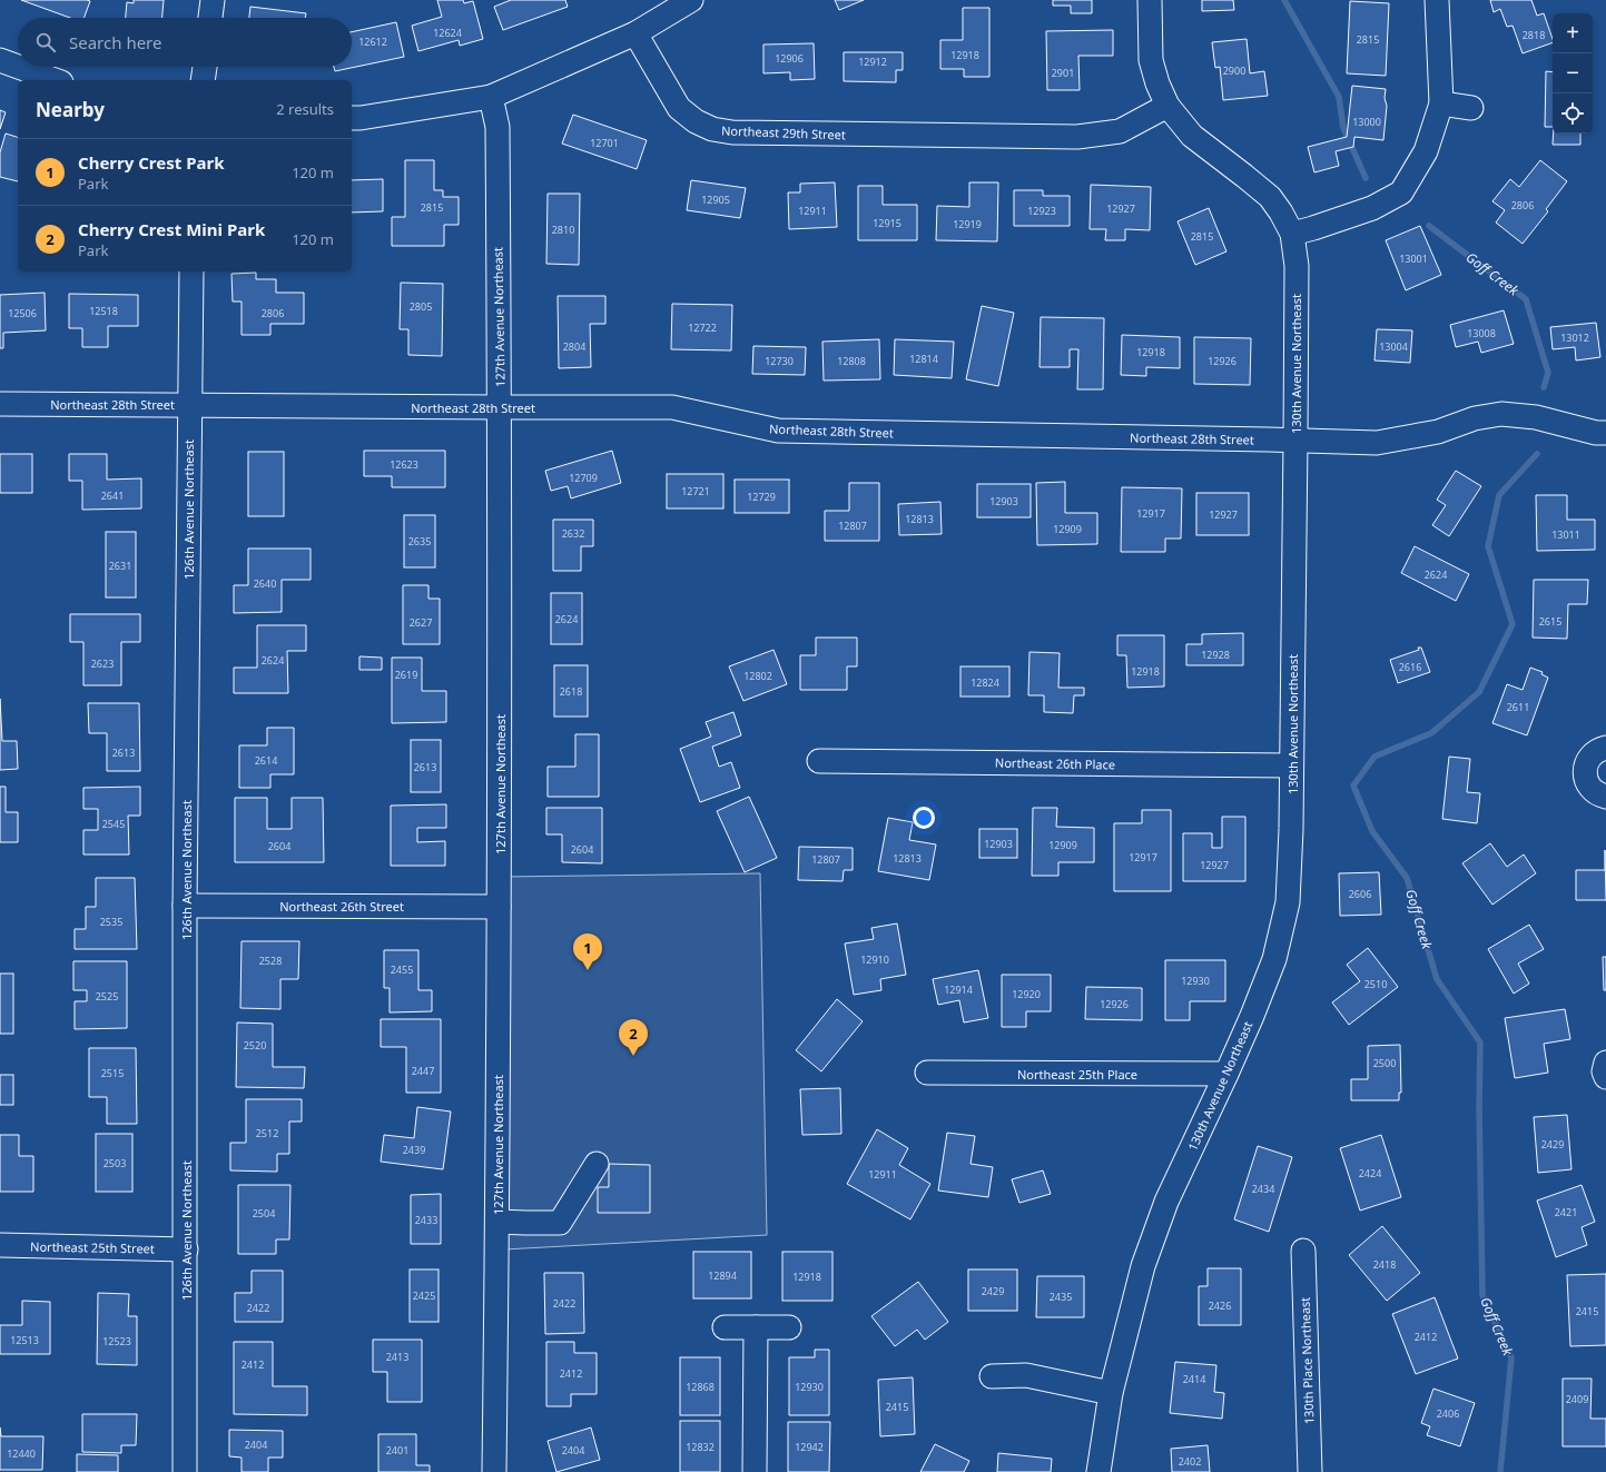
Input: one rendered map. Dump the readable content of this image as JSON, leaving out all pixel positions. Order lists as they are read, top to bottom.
{
  "streets": {
    "street": [
      "Northeast 29th Street",
      "127th Avenue Northeast",
      "130th Avenue Northeast",
      "Northeast 28th Street",
      "126th Avenue Northeast",
      "Northeast 26th Place",
      "Northeast 26th Street",
      "Northeast 25th Place",
      "Northeast 25th Street",
      "130th Place Northeast"
    ]
  },
  "crossings": [
    ["Northeast 29th Street", "130th Avenue Northeast"],
    ["127th Avenue Northeast", "Northeast 28th Street"],
    ["127th Avenue Northeast", "Northeast 26th Street"],
    ["130th Avenue Northeast", "Northeast 28th Street"],
    ["130th Avenue Northeast", "Northeast 26th Place"],
    ["130th Avenue Northeast", "Northeast 25th Place"],
    ["Northeast 28th Street", "126th Avenue Northeast"],
    ["126th Avenue Northeast", "Northeast 26th Street"],
    ["126th Avenue Northeast", "Northeast 25th Street"]
  ],
  "water": ["Goff Creek"],
  "house_numbers": [
    "12624",
    "2818",
    "2815",
    "12612",
    "12918",
    "12906",
    "12912",
    "2900",
    "2901",
    "13000",
    "12701",
    "12905",
    "2806",
    "2815",
    "12927",
    "12911",
    "12923",
    "12915",
    "12919",
    "2810",
    "2815",
    "13001",
    "2805",
    "12518",
    "12506",
    "2806",
    "12722",
    "13008",
    "13012",
    "2804",
    "13004",
    "12918",
    "12814",
    "12730",
    "12808",
    "12926",
    "12623",
    "12709",
    "12721",
    "2641",
    "12729",
    "12903",
    "12917",
    "12927",
    "12813",
    "12807",
    "12909",
    "2632",
    "13011",
    "2635",
    "2631",
    "2624",
    "2640",
    "2624",
    "2615",
    "2627",
    "12928",
    "2624",
    "2623",
    "2616",
    "12918",
    "2619",
    "12802",
    "12824",
    "2618",
    "2611",
    "2613",
    "2614",
    "2613",
    "2545",
    "12903",
    "12909",
    "2604",
    "2604",
    "12917",
    "12813",
    "12807",
    "12927",
    "2606",
    "2535",
    "12910",
    "2528",
    "2455",
    "12930",
    "2510",
    "12914",
    "12920",
    "2525",
    "12926",
    "2520",
    "2500",
    "2447",
    "2515",
    "2512",
    "2429",
    "2439",
    "2503",
    "2424",
    "12911",
    "2434",
    "2421",
    "2504",
    "2433",
    "2418",
    "12894",
    "12918",
    "2429",
    "2425",
    "2435",
    "2422",
    "2426",
    "2422",
    "2415",
    "2412",
    "12513",
    "12523",
    "2413",
    "2412",
    "2412",
    "2414",
    "12868",
    "12930",
    "2409",
    "2415",
    "2406",
    "2404",
    "12832",
    "12942",
    "2401",
    "2404",
    "12440",
    "2402"
  ],
  "page": {
    "map_buttons": ["+", "−"],
    "search": "Search here",
    "heading": ["Nearby", "2 results"],
    "list": [
      {
        "mark": "1",
        "name": "Cherry Crest Park",
        "note": "Park",
        "value": "120 m"
      },
      {
        "mark": "2",
        "name": "Cherry Crest Mini Park",
        "note": "Park",
        "value": "120 m"
      }
    ],
    "pins": ["1", "2"]
  }
}
